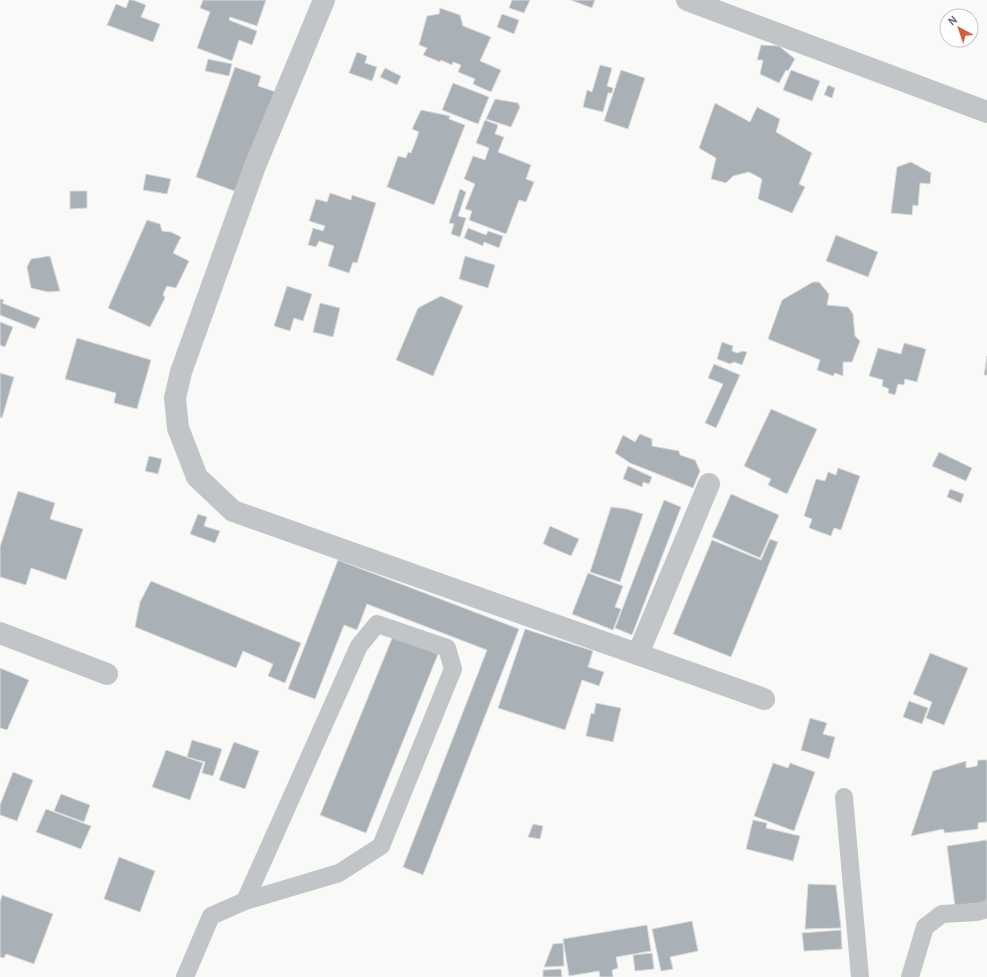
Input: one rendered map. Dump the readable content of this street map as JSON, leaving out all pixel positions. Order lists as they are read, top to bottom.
{
  "north": "top left"
}
